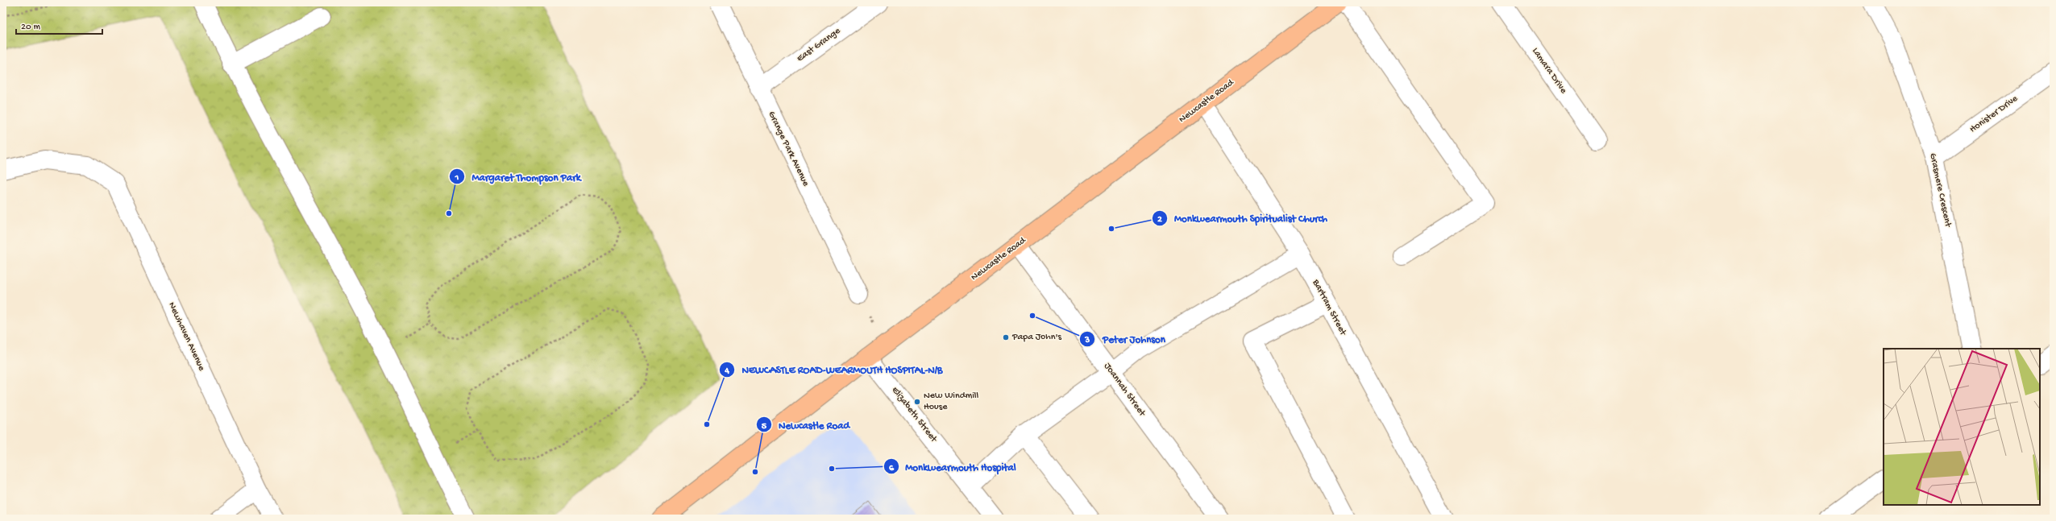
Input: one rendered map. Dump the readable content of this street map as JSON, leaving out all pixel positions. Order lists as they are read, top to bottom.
{
  "streets": {
    "highway": ["Newcastle Road"],
    "street": [
      "East Grange",
      "Lamara Drive",
      "Honister Drive",
      "Grange Park Avenue",
      "Grasmere Crescent",
      "Bartram Street",
      "Newhaven Avenue",
      "Joannah Street",
      "Elizabeth Street"
    ]
  },
  "crossings": [
    ["East Grange", "Grange Park Avenue"],
    ["Newcastle Road", "Bartram Street"],
    ["Newcastle Road", "Joannah Street"],
    ["Newcastle Road", "Elizabeth Street"],
    ["Honister Drive", "Grasmere Crescent"]
  ],
  "places": [
    "Margaret Thompson Park",
    "Monkwearmouth Spiritualist Church",
    "Peter Johnson",
    "Papa John's",
    "New Windmill House",
    "NEWCASTLE ROAD-WEARMOUTH HOSPITAL-N/B",
    "Monkwearmouth Hospital",
    "Newcastle Road"
  ],
  "scale_bar": "20 m"
}
